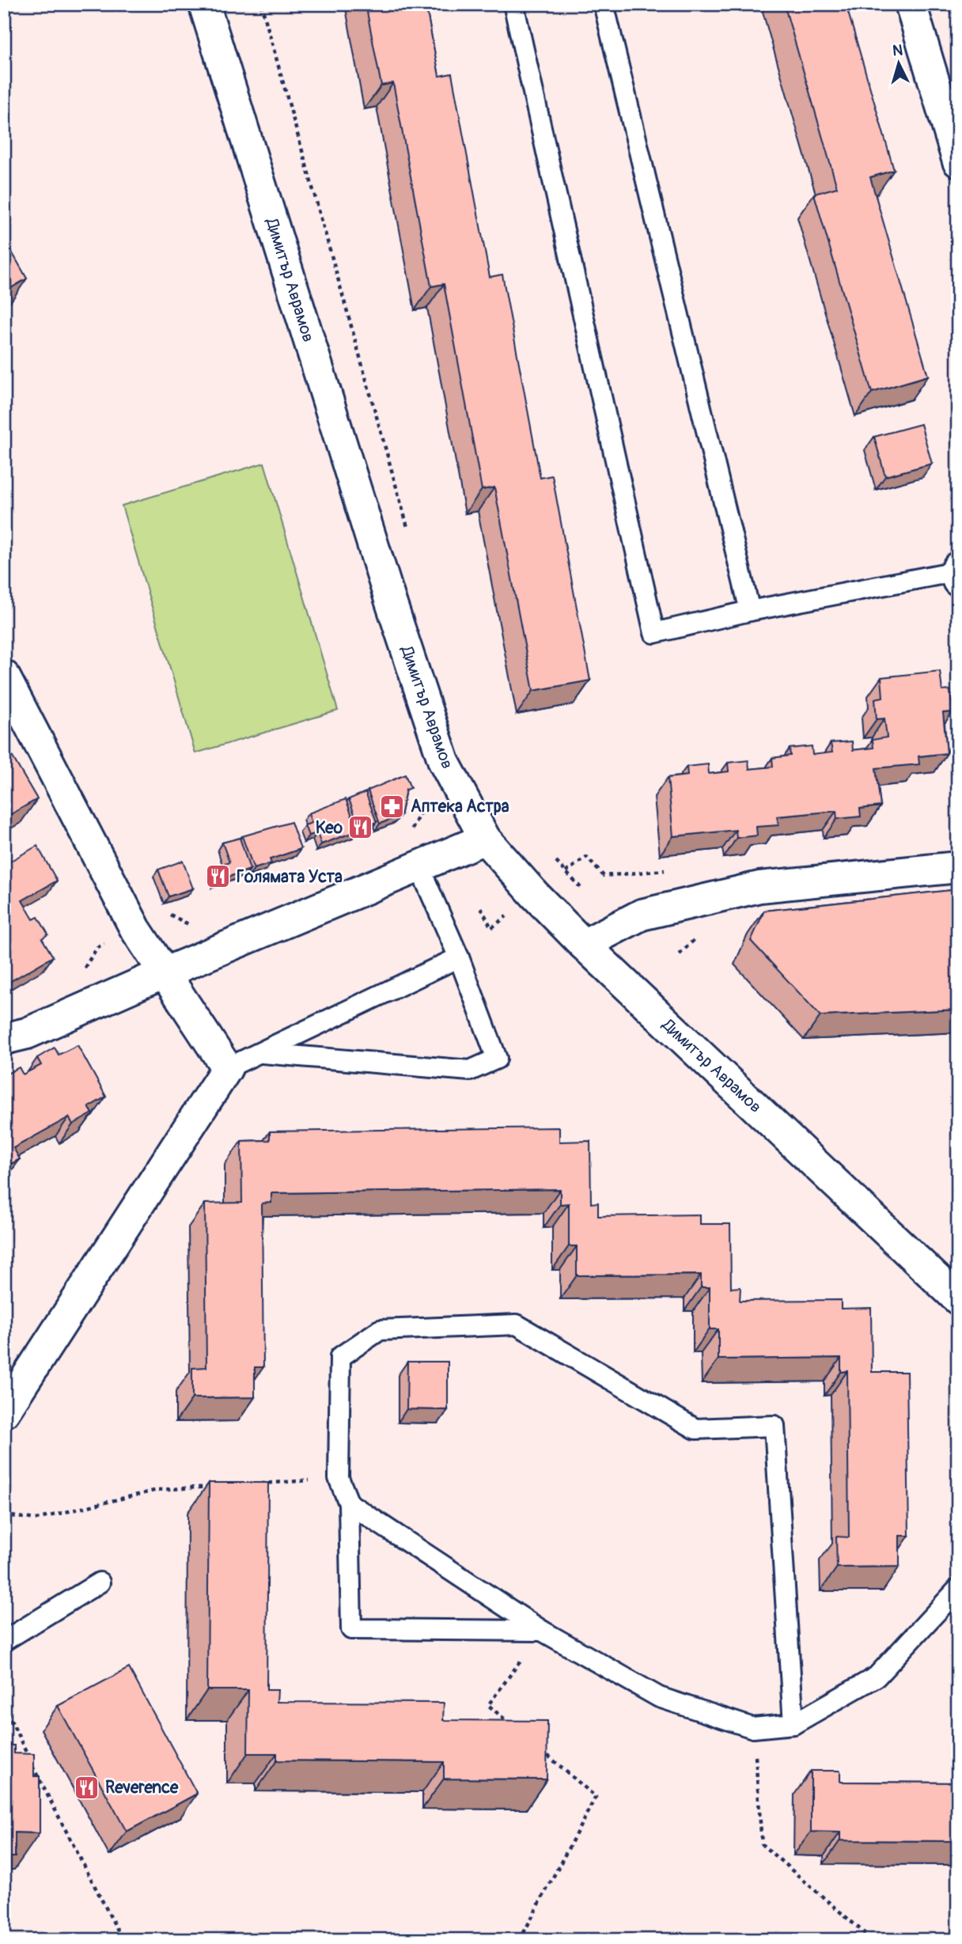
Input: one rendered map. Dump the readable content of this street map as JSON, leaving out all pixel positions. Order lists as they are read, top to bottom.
{
  "streets": {
    "street": ["Димитър Аврамов"]
  },
  "places": {
    "pharmacy": ["Аптека Астра"],
    "restaurant": ["Keo", "Голямата Уста", "Reverence"]
  },
  "north": "top"
}
